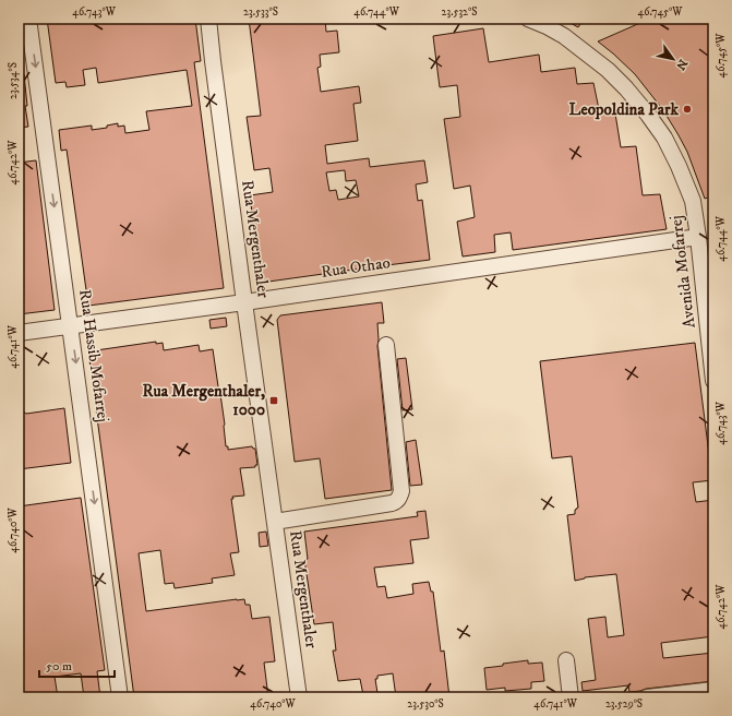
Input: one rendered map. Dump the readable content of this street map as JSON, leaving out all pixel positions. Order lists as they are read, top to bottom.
{
  "streets": {
    "street": [
      "Rua Mergenthaler",
      "Rua Othao",
      "Avenida Mofarrej",
      "Rua Hassib Mofarrej"
    ]
  },
  "crossings": [
    ["Rua Mergenthaler", "Rua Othao"],
    ["Rua Othao", "Avenida Mofarrej"],
    ["Rua Othao", "Rua Hassib Mofarrej"]
  ],
  "one_way": ["Rua Hassib Mofarrej"],
  "places": {
    "other": ["Leopoldina Park"],
    "transit": ["Rua Mergenthaler, 1000"]
  },
  "scale_bar": "50 m",
  "north": "bottom right",
  "coordinates": [
    "46.743°W",
    "23.533°S",
    "46.744°W",
    "23.532°S",
    "46.745°W",
    "23.534°S",
    "46.742°W",
    "46.741°W",
    "46.740°W",
    "23.530°S",
    "23.529°S"
  ]
}
